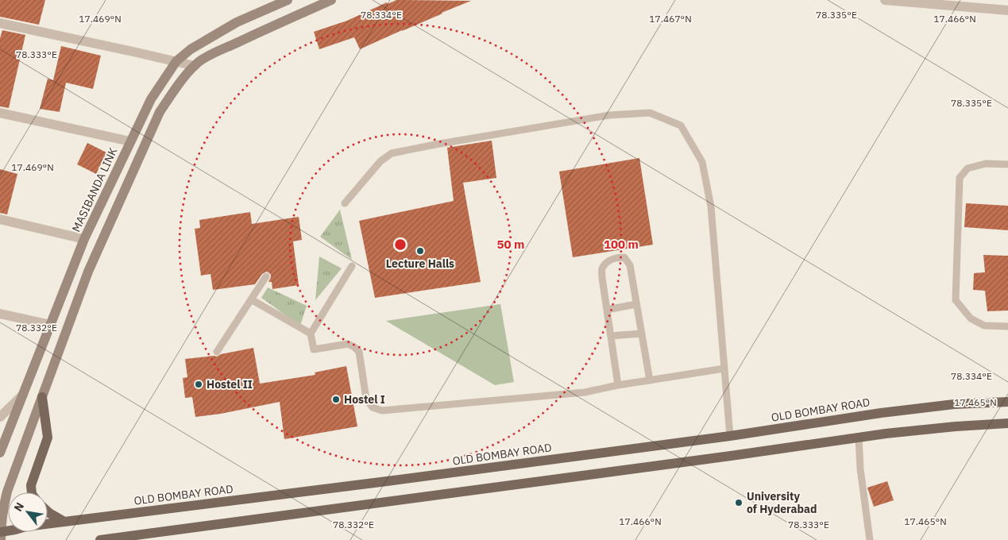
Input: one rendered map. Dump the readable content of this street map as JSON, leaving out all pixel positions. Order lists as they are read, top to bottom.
{
  "streets": {
    "main road": ["MASIBANDA LINK", "OLD BOMBAY ROAD"]
  },
  "places": [
    "Lecture Halls",
    "Hostel II",
    "Hostel I",
    "University of Hyderabad"
  ],
  "north": "top left",
  "coordinates": [
    "78.334°E",
    "78.335°E",
    "17.469°N",
    "17.467°N",
    "17.466°N",
    "78.333°E",
    "78.332°E",
    "17.465°N"
  ],
  "rings": ["50 m", "100 m"]
}
